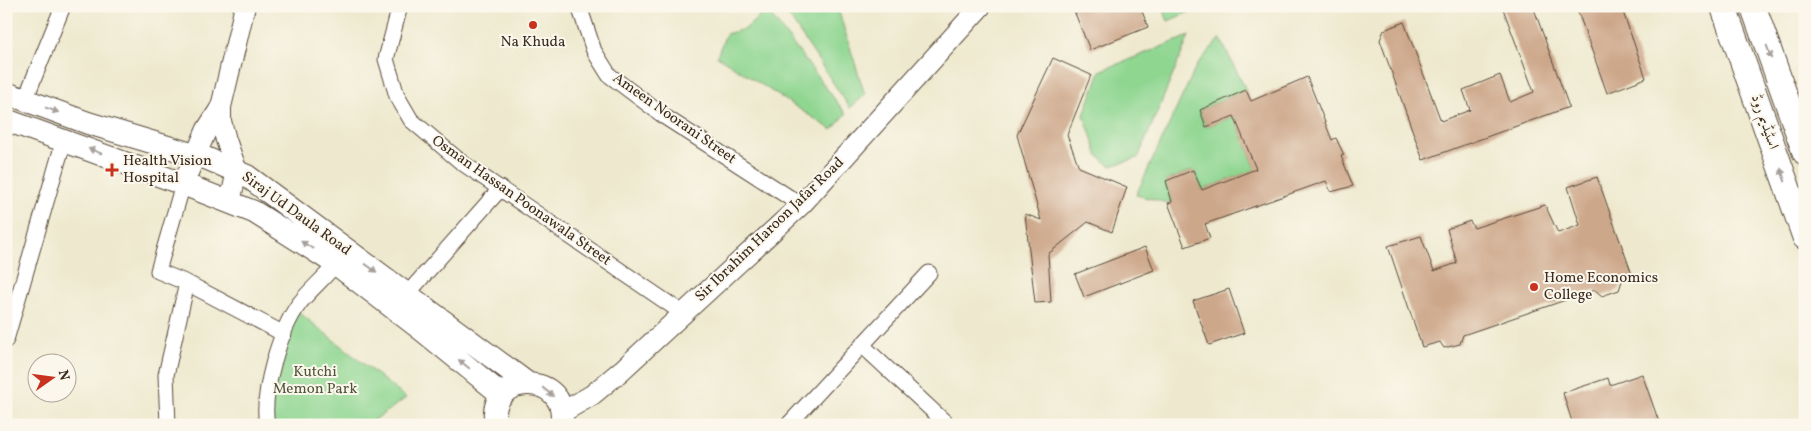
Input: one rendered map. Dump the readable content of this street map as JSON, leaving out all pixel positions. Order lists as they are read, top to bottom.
{
  "streets": {
    "main road": ["اسٹیڈیم روڈ", "Siraj Ud Daula Road"],
    "street": ["Ameen Noorani Street", "Osman Hassan Poonawala Street", "Sir Ibrahim Haroon Jafar Road"]
  },
  "crossings": [
    ["Ameen Noorani Street", "Sir Ibrahim Haroon Jafar Road"],
    ["Osman Hassan Poonawala Street", "Sir Ibrahim Haroon Jafar Road"],
    ["Siraj Ud Daula Road", "Sir Ibrahim Haroon Jafar Road"]
  ],
  "parks": ["Kutchi Memon Park"],
  "places": {
    "other": ["Na Khuda", "Home Economics College"],
    "health": ["Health Vision Hospital"]
  },
  "north": "right"
}
